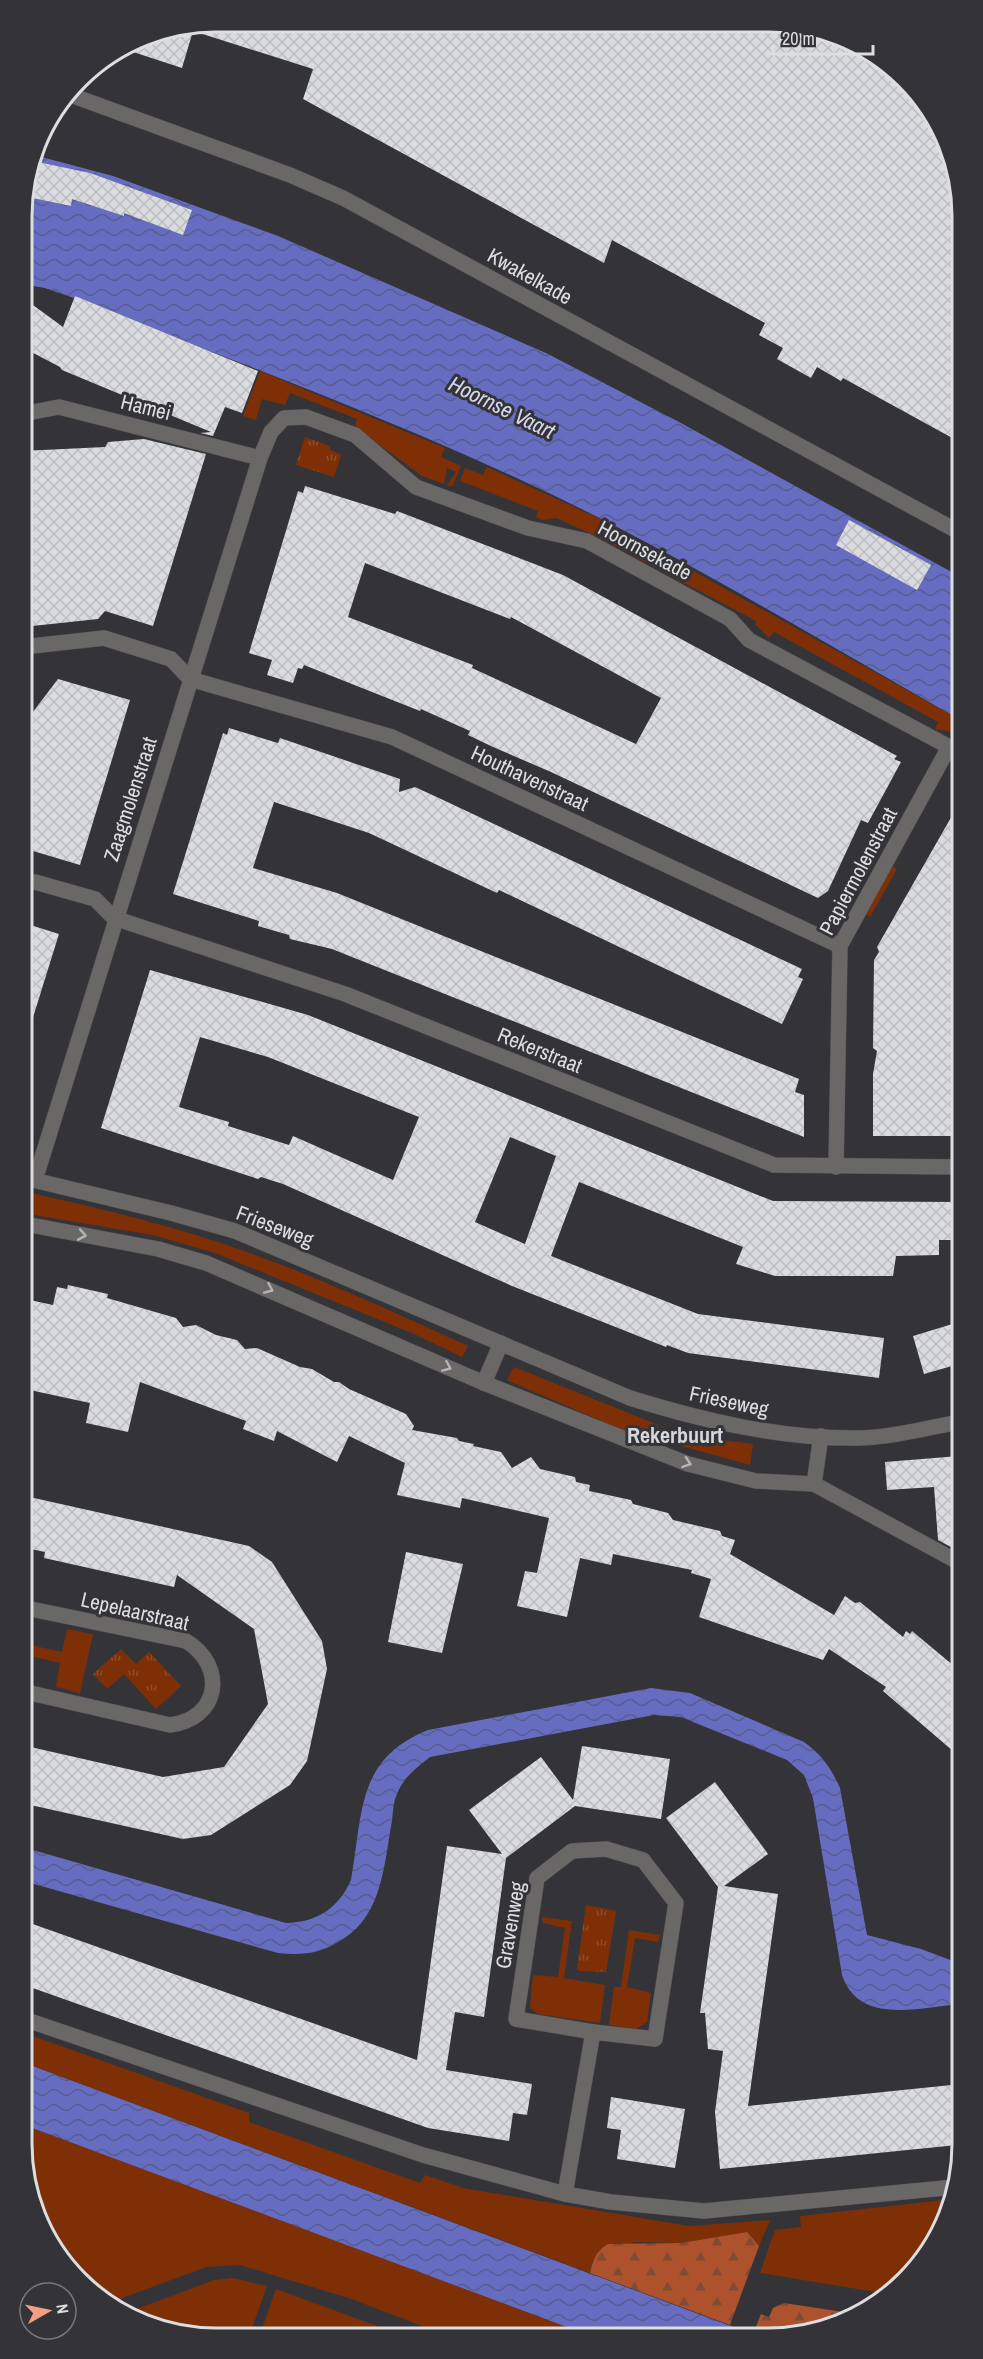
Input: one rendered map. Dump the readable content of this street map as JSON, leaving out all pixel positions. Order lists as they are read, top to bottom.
{
  "streets": {
    "street": [
      "Kwakelkade",
      "Hamei",
      "Hoornsekade",
      "Houthavenstraat",
      "Zaagmolenstraat",
      "Papiermolenstraat",
      "Rekerstraat",
      "Frieseweg",
      "Lepelaarstraat",
      "Gravenweg"
    ]
  },
  "crossings": [
    ["Hamei", "Zaagmolenstraat"],
    ["Hoornsekade", "Zaagmolenstraat"],
    ["Houthavenstraat", "Zaagmolenstraat"],
    ["Houthavenstraat", "Papiermolenstraat"],
    ["Zaagmolenstraat", "Rekerstraat"],
    ["Papiermolenstraat", "Rekerstraat"]
  ],
  "districts": ["Rekerbuurt"],
  "water": ["Hoornse Vaart"],
  "scale_bar": "20 m",
  "north": "right"
}
